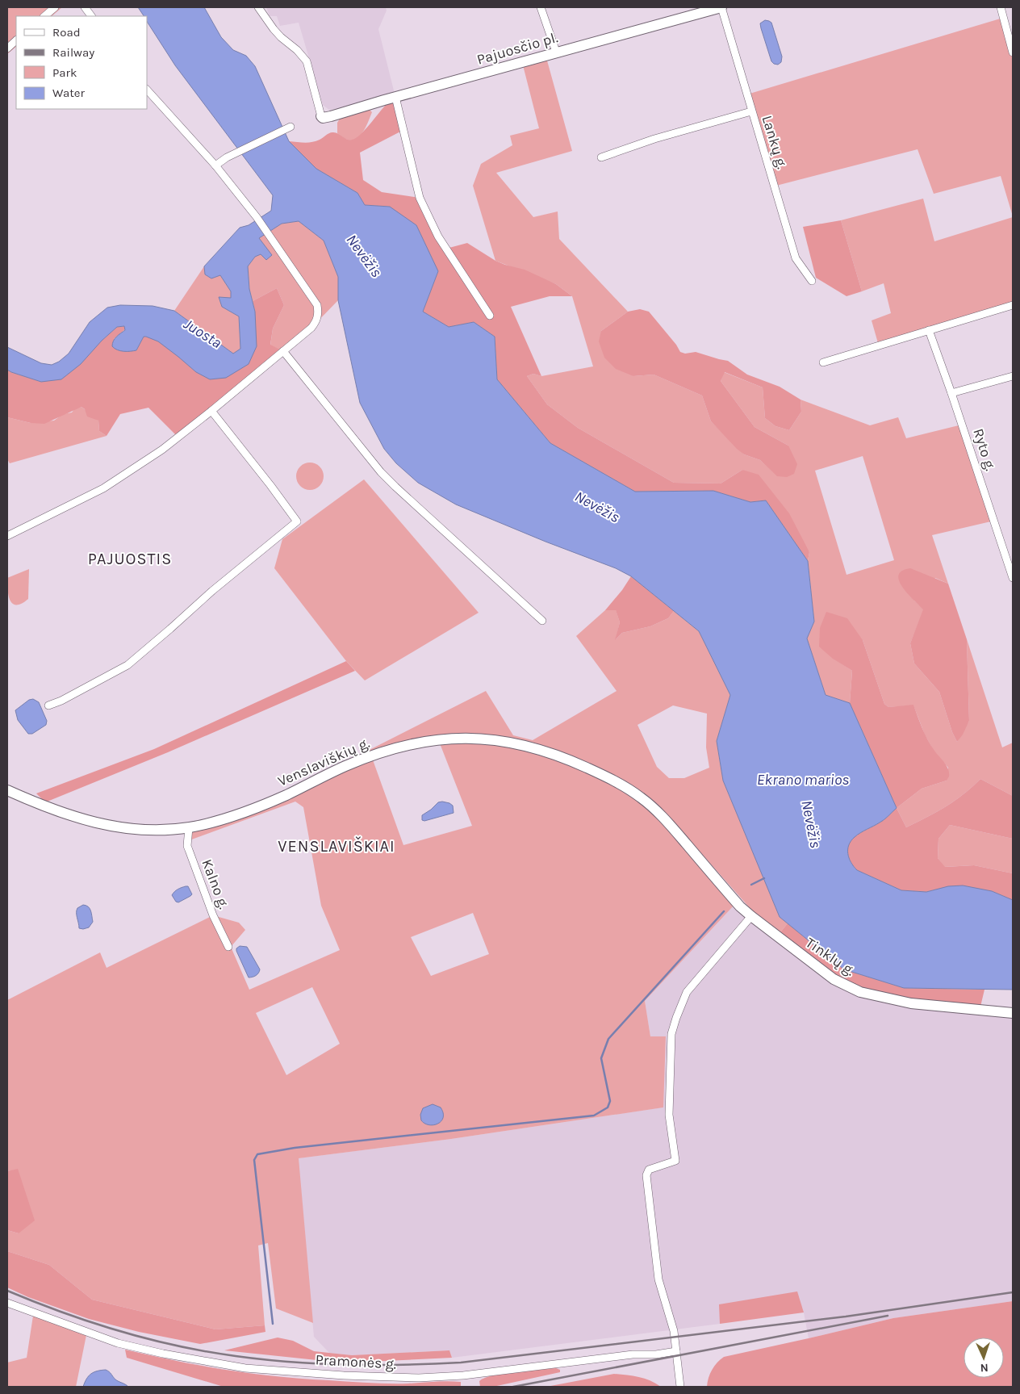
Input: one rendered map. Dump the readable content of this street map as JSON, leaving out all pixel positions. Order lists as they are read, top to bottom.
{
  "streets": {
    "main road": ["Pajuosčio pl.", "Venslaviškių g.", "Tinklų g."],
    "street": [
      "Lankų g.",
      "Ryto g.",
      "Kalno g.",
      "Pramonės g."
    ]
  },
  "crossings": [
    ["Pajuosčio pl.", "Lankų g."],
    ["Venslaviškių g.", "Kalno g."],
    ["Venslaviškių g.", "Tinklų g."]
  ],
  "districts": ["PAJUOSTIS", "VENSLAVIŠKIAI"],
  "water": ["Nevėžis", "Juosta", "Ekrano marios"],
  "legend": [
    "Road",
    "Railway",
    "Park",
    "Water"
  ],
  "north": "bottom"
}
